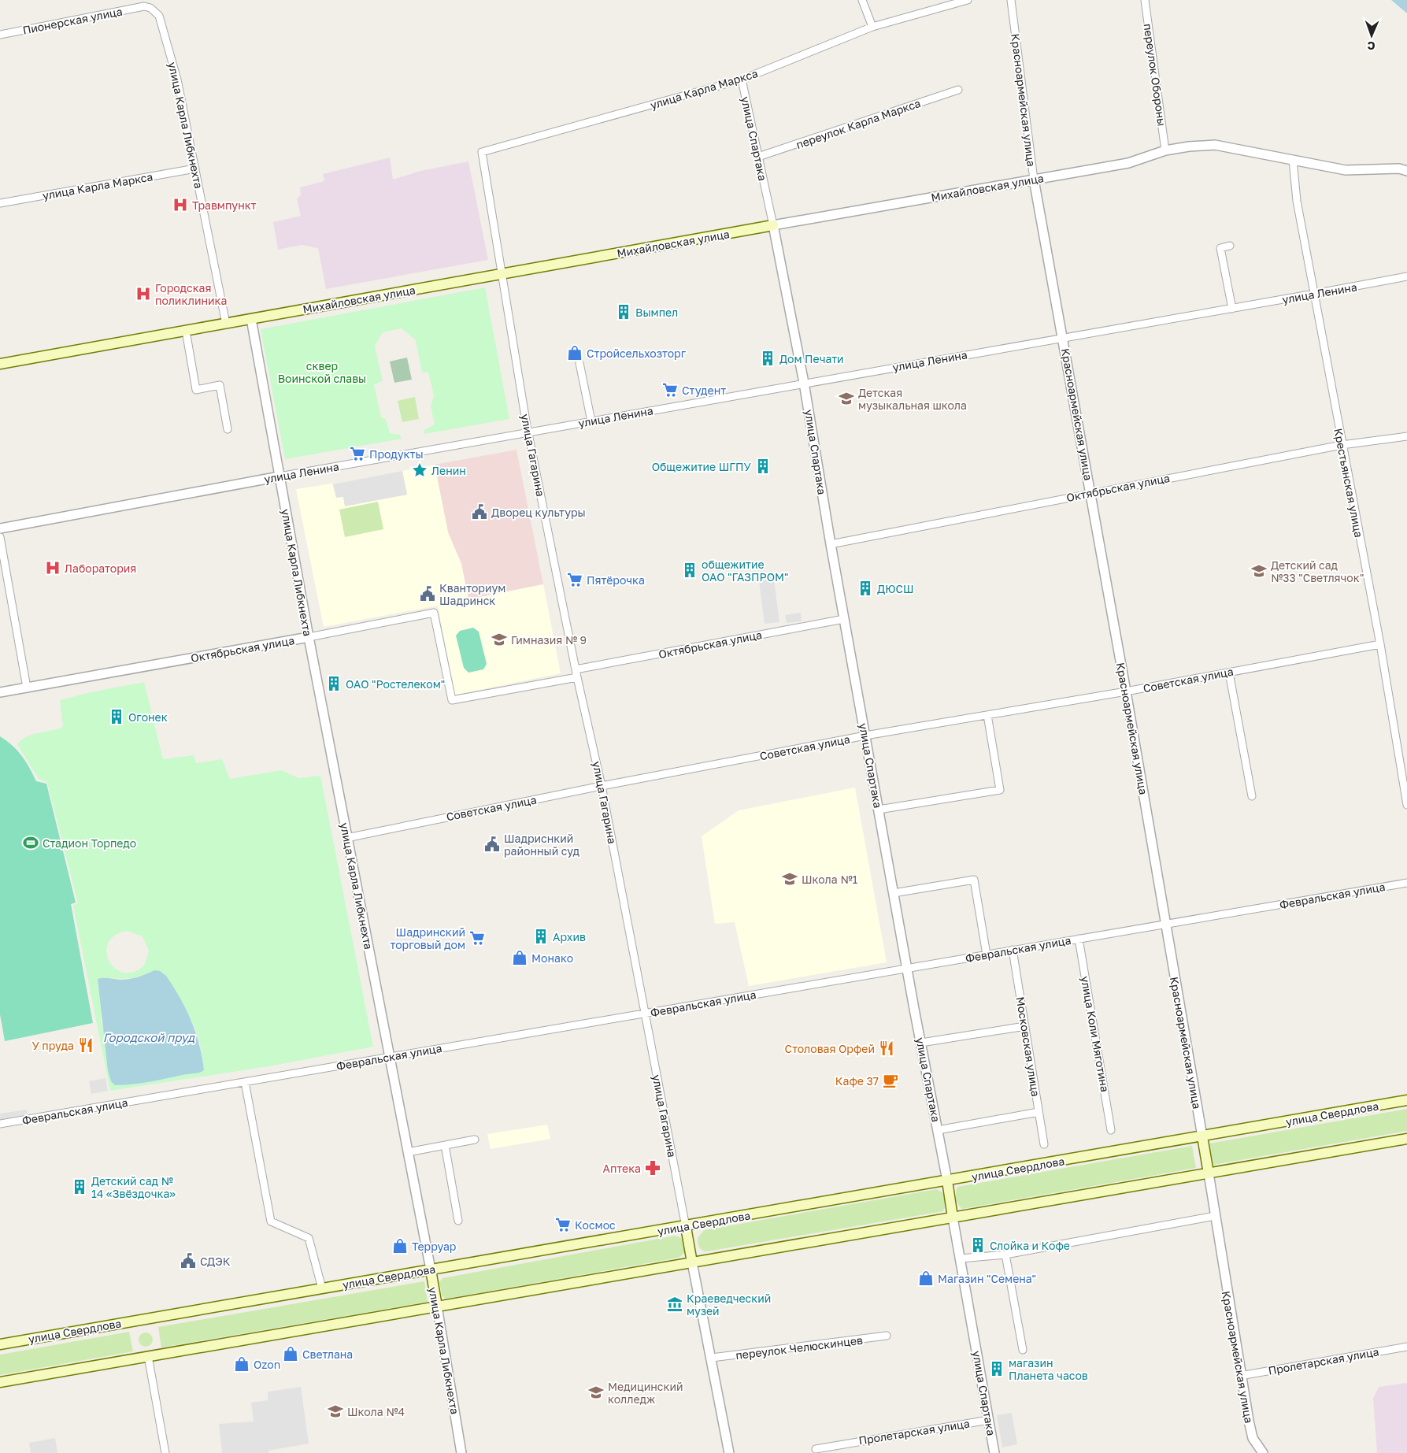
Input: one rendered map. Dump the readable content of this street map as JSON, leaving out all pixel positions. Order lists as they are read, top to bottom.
{
  "streets": {
    "main road": [
      "Красноармейская улица",
      "улица Карла Либкнехта",
      "улица Спартака",
      "Михайловская улица",
      "улица Гагарина",
      "улица Свердлова"
    ],
    "street": [
      "Пионерская улица",
      "переулок Обороны",
      "улица Карла Маркса",
      "переулок Карла Маркса",
      "улица Ленина",
      "Крестьянская улица",
      "Октябрьская улица",
      "Советская улица",
      "Февральская улица",
      "улица Коли Мяготина",
      "Московская улица",
      "переулок Челюскинцев",
      "Пролетарская улица"
    ]
  },
  "crossings": [
    ["Пионерская улица", "улица Карла Либкнехта"],
    ["переулок Обороны", "Михайловская улица"],
    ["улица Карла Маркса", "улица Карла Либкнехта"],
    ["улица Карла Маркса", "улица Спартака"],
    ["улица Карла Маркса", "улица Гагарина"],
    ["Красноармейская улица", "Михайловская улица"],
    ["Красноармейская улица", "улица Ленина"],
    ["Красноармейская улица", "Октябрьская улица"],
    ["Красноармейская улица", "Советская улица"],
    ["Красноармейская улица", "Февральская улица"],
    ["Красноармейская улица", "улица Свердлова"],
    ["Красноармейская улица", "Пролетарская улица"],
    ["переулок Карла Маркса", "улица Спартака"],
    ["улица Карла Либкнехта", "Михайловская улица"],
    ["улица Карла Либкнехта", "улица Ленина"],
    ["улица Карла Либкнехта", "Октябрьская улица"],
    ["улица Карла Либкнехта", "Советская улица"],
    ["улица Карла Либкнехта", "Февральская улица"],
    ["улица Карла Либкнехта", "улица Свердлова"],
    ["улица Спартака", "Михайловская улица"],
    ["улица Спартака", "улица Ленина"],
    ["улица Спартака", "Октябрьская улица"],
    ["улица Спартака", "Советская улица"],
    ["улица Спартака", "Февральская улица"],
    ["улица Спартака", "улица Свердлова"],
    ["улица Спартака", "Пролетарская улица"],
    ["Михайловская улица", "улица Гагарина"],
    ["Михайловская улица", "Крестьянская улица"],
    ["улица Ленина", "улица Гагарина"],
    ["улица Ленина", "Крестьянская улица"],
    ["улица Гагарина", "Октябрьская улица"],
    ["улица Гагарина", "Советская улица"],
    ["улица Гагарина", "Февральская улица"],
    ["улица Гагарина", "улица Свердлова"],
    ["улица Гагарина", "переулок Челюскинцев"],
    ["Крестьянская улица", "Октябрьская улица"],
    ["Крестьянская улица", "Советская улица"],
    ["Февральская улица", "улица Коли Мяготина"],
    ["Февральская улица", "Московская улица"]
  ],
  "water": ["Городской пруд"],
  "parks": ["сквер Воинской славы"],
  "places": {
    "hospital": ["Травмпункт", "Городская поликлиника", "Лаборатория"],
    "building": [
      "Вымпел",
      "Дом Печати",
      "Общежитие ШГПУ",
      "общежитие ОАО \"ГАЗПРОМ\"",
      "ДЮСШ",
      "ОАО \"Ростелеком\"",
      "Огонек",
      "Архив",
      "Детский сад № 14 «Звёздочка»",
      "Слойка и Кофе",
      "магазин Планета часов"
    ],
    "shop": [
      "Стройсельхозторг",
      "Монако",
      "Терруар",
      "Магазин \"Семена\"",
      "Светлана",
      "Ozon"
    ],
    "supermarket": [
      "Студент",
      "Продукты",
      "Пятёрочка",
      "Шадринский торговый дом",
      "Космос"
    ],
    "school or university": [
      "Детская музыкальная школа",
      "Детский сад №33 \"Светлячок\"",
      "Гимназия № 9",
      "Школа №1",
      "Медицинский колледж",
      "Школа №4"
    ],
    "place": ["Ленин"],
    "public building": [
      "Дворец культуры",
      "Кванториум Шадринск",
      "Шадриснкий районный суд",
      "СДЭК"
    ],
    "sports": ["Стадион Торпедо"],
    "restaurant": ["У пруда", "Столовая Орфей"],
    "cafe": ["Кафе 37"],
    "pharmacy": ["Аптека"],
    "museum": ["Краеведческий музей"]
  },
  "north": "bottom"
}
